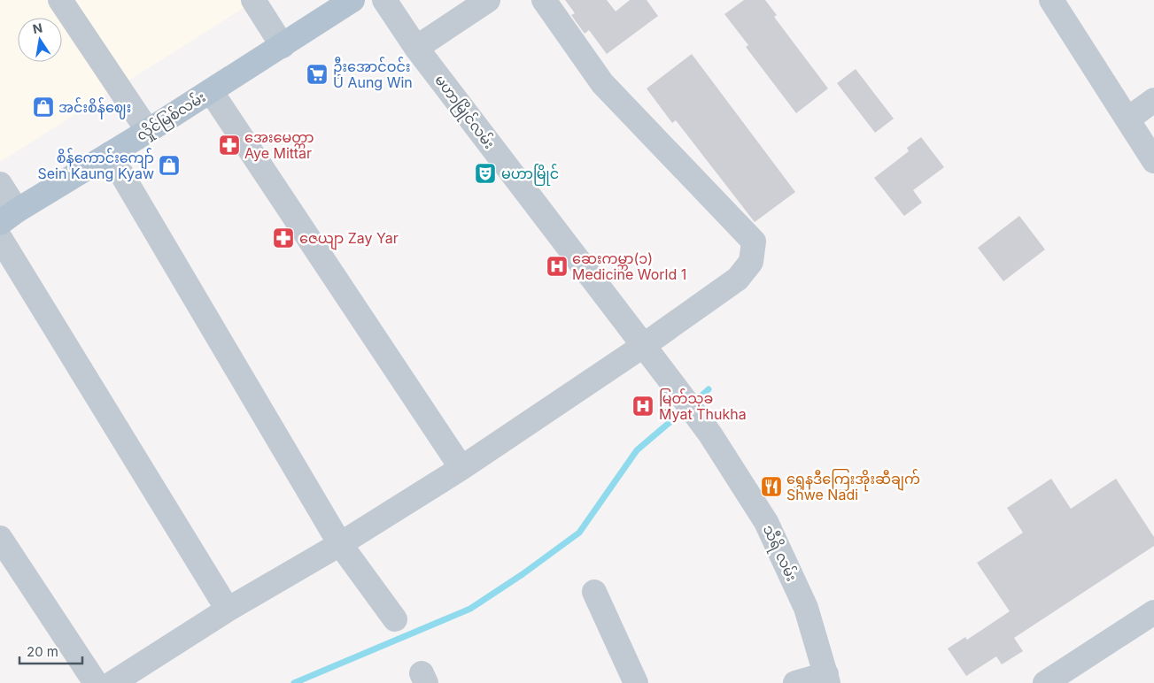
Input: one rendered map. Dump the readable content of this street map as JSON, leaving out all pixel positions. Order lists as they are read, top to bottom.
{
  "streets": {
    "main road": ["လှိုင်မြစ်လမ်း"],
    "street": ["မဟာမြိုင်လမ်း", "သီရိ လမ်း"]
  },
  "crossings": [
    ["မဟာမြိုင်လမ်း", "သီရိ လမ်း"]
  ],
  "places": {
    "supermarket": ["ဦးအောင်ဝင်း U Aung Win"],
    "shop": ["အင်းစိန်ဈေး", "စိန်ကောင်းကျော် Sein Kaung Kyaw"],
    "pharmacy": ["အေးမေတ္တာ Aye Mittar", "ဇေယျာ Zay Yar"],
    "theatre": ["မဟာမြိုင်"],
    "hospital": ["ဆေးကမ္ဘာ(၁) Medicine World 1", "မြတ်သုခ Myat Thukha"],
    "restaurant": ["ရွှေနဒီကြေးအိုးဆီချက် Shwe Nadi"]
  },
  "scale_bar": "20 m",
  "north": "top"
}
